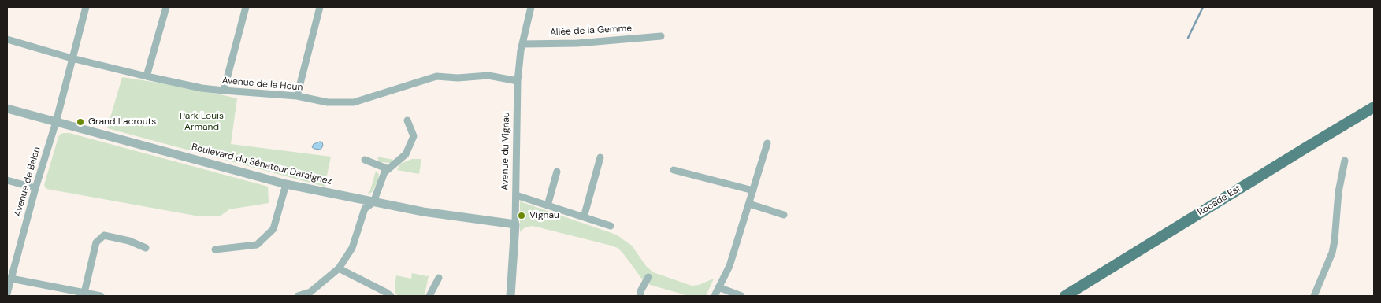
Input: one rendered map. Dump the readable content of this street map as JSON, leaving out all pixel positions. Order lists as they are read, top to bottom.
{
  "streets": {
    "main road": ["Rocade Est"],
    "street": [
      "Allée de la Gemme",
      "Avenue de la Houn",
      "Avenue du Vignau",
      "Boulevard du Sénateur Daraignez",
      "Avenue de Balen"
    ]
  },
  "crossings": [
    ["Allée de la Gemme", "Avenue du Vignau"],
    ["Avenue de la Houn", "Avenue du Vignau"],
    ["Avenue de la Houn", "Avenue de Balen"],
    ["Avenue du Vignau", "Boulevard du Sénateur Daraignez"],
    ["Boulevard du Sénateur Daraignez", "Avenue de Balen"]
  ],
  "parks": ["Park Louis Armand"],
  "places": ["Grand Lacrouts", "Vignau"]
}
